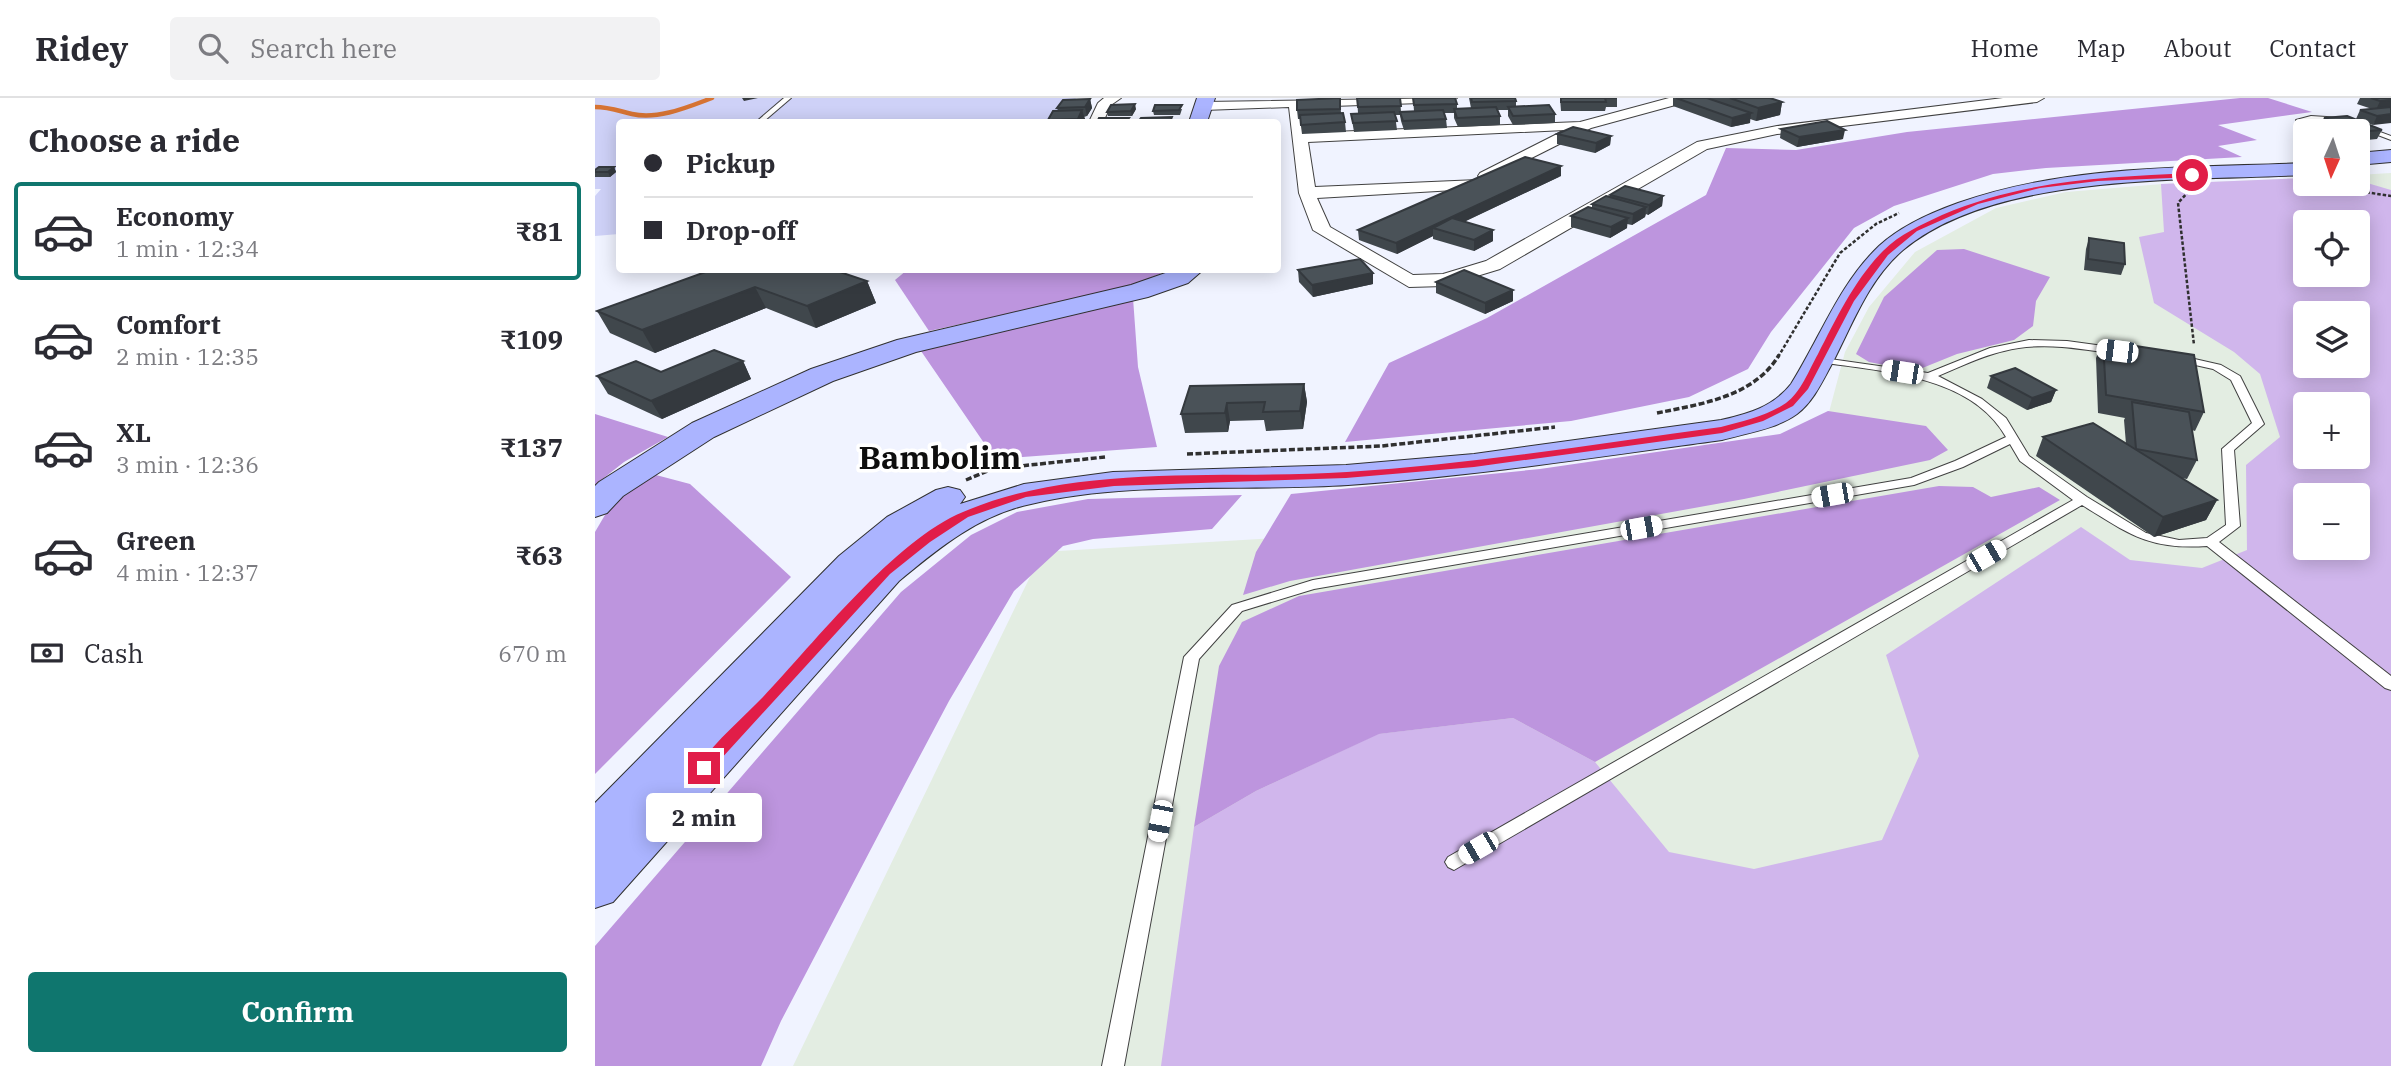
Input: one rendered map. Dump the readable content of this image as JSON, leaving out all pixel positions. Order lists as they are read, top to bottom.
{
  "districts": ["Bambolim"],
  "north": "bottom",
  "page": {
    "header": "Ridey",
    "search": "Search here",
    "nav": [
      "Home",
      "Map",
      "About",
      "Contact"
    ],
    "heading": "Choose a ride",
    "map_buttons": ["+", "−"],
    "banner": ["Pickup", "Drop-off"],
    "list": [
      {
        "name": "Economy",
        "note": "1 min · 12:34",
        "value": "₹81"
      },
      {
        "name": "Comfort",
        "note": "2 min · 12:35",
        "value": "₹109"
      },
      {
        "name": "XL",
        "note": "3 min · 12:36",
        "value": "₹137"
      },
      {
        "name": "Green",
        "note": "4 min · 12:37",
        "value": "₹63"
      }
    ],
    "pay": ["Cash", "670 m"],
    "bubble": "2 min",
    "buttons": "Confirm"
  }
}
